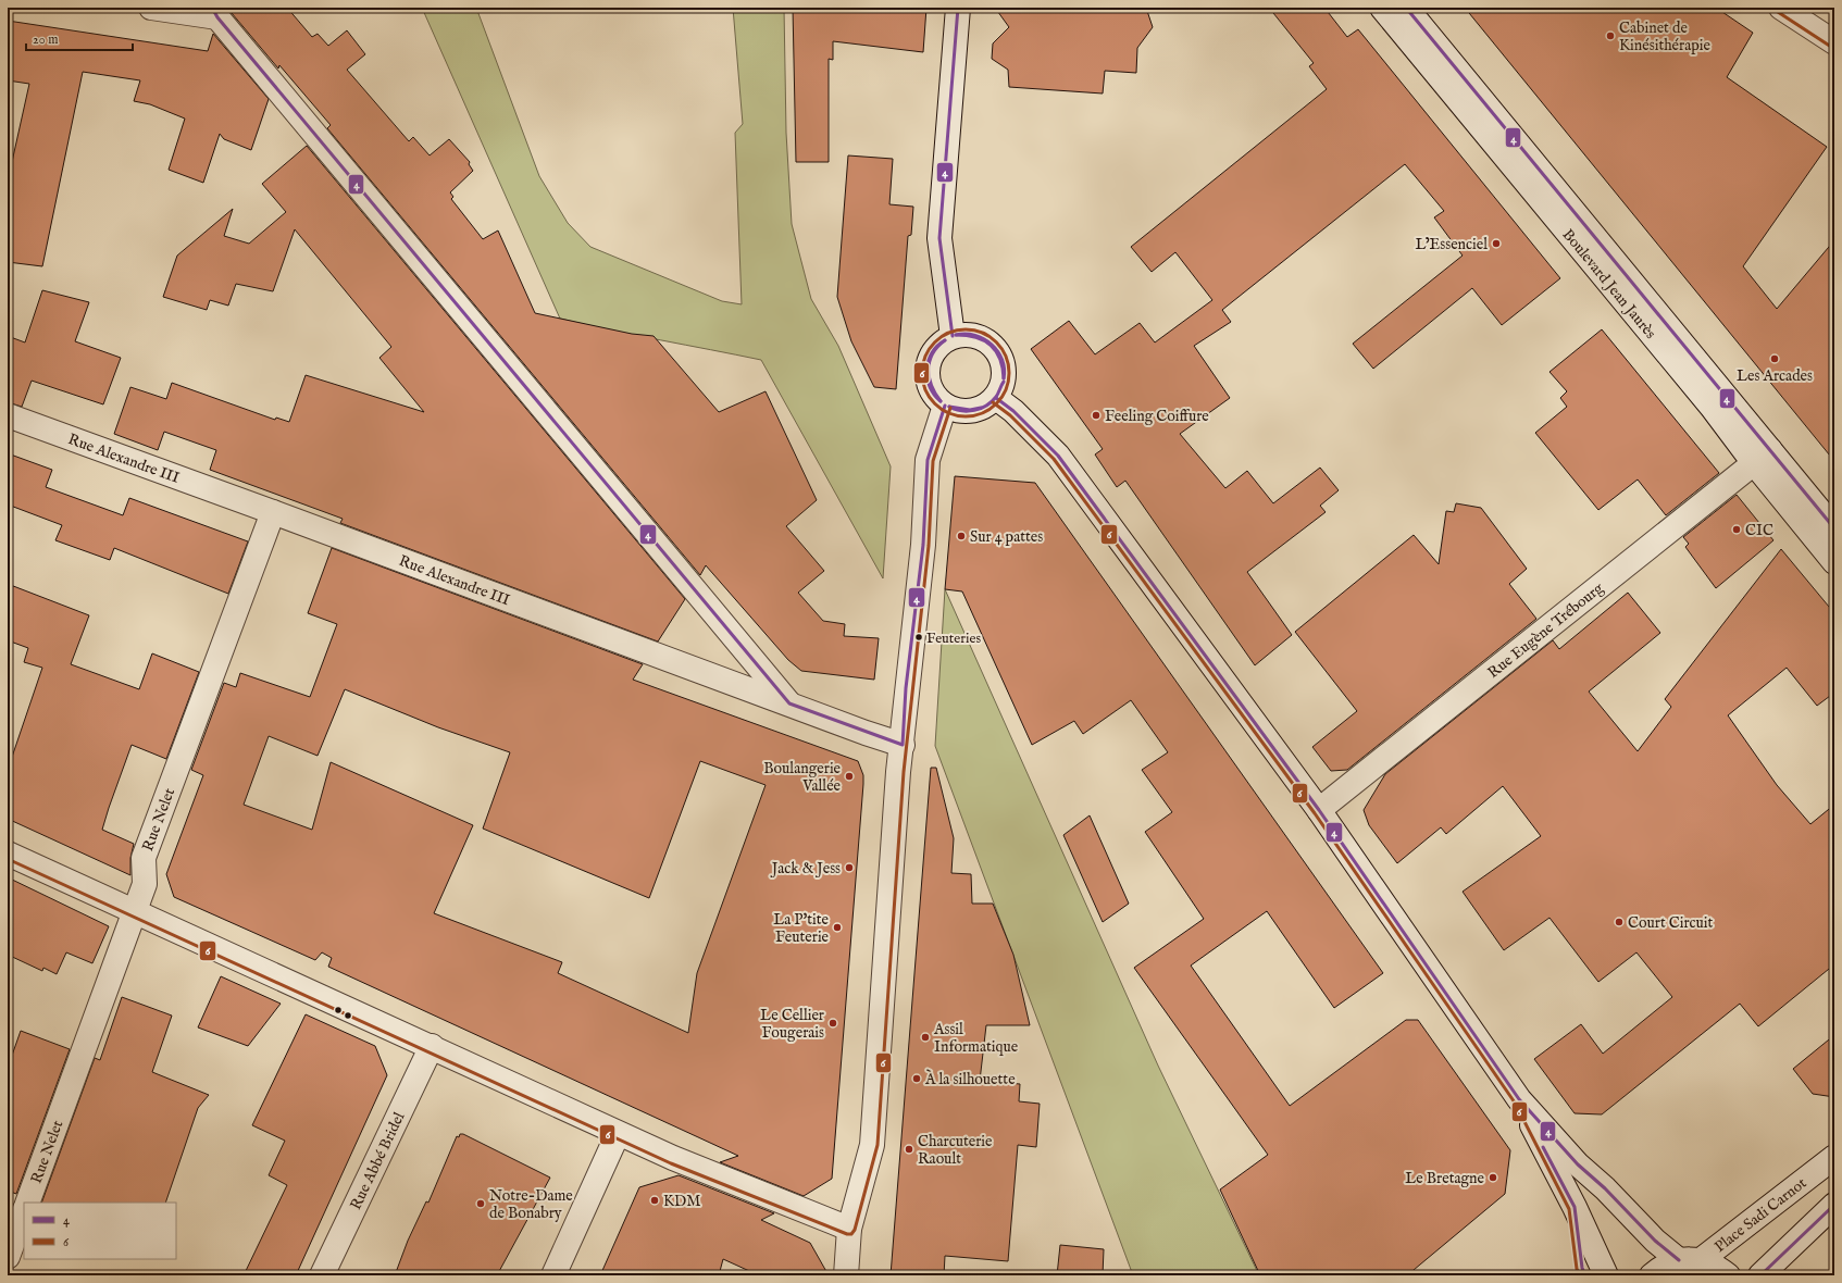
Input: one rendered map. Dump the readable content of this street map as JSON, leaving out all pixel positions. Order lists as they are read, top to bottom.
{
  "streets": {
    "street": [
      "Boulevard Jean Jaurès",
      "Rue Alexandre III",
      "Rue Eugène Trébourg",
      "Rue Nelet",
      "Rue Abbé Bridel",
      "Place Sadi Carnot"
    ]
  },
  "crossings": [
    ["Boulevard Jean Jaurès", "Rue Eugène Trébourg"],
    ["Rue Alexandre III", "Rue Nelet"]
  ],
  "places": [
    "Cabinet de Kinésithérapie",
    "L’Essenciel",
    "Les Arcades",
    "Feeling Coiffure",
    "CIC",
    "Sur 4 pattes",
    "Feuteries",
    "Boulangerie Vallée",
    "Jack & Jess",
    "Court Circuit",
    "La P'tite Feuterie",
    "Le Cellier Fougerais",
    "Assil Informatique",
    "À la silhouette",
    "Charcuterie Raoult",
    "Le Bretagne",
    "KDM",
    "Notre-Dame de Bonabry"
  ],
  "lines": ["transit line 4", "transit line 6"],
  "legend": ["4", "6"],
  "scale_bar": "20 m"
}
